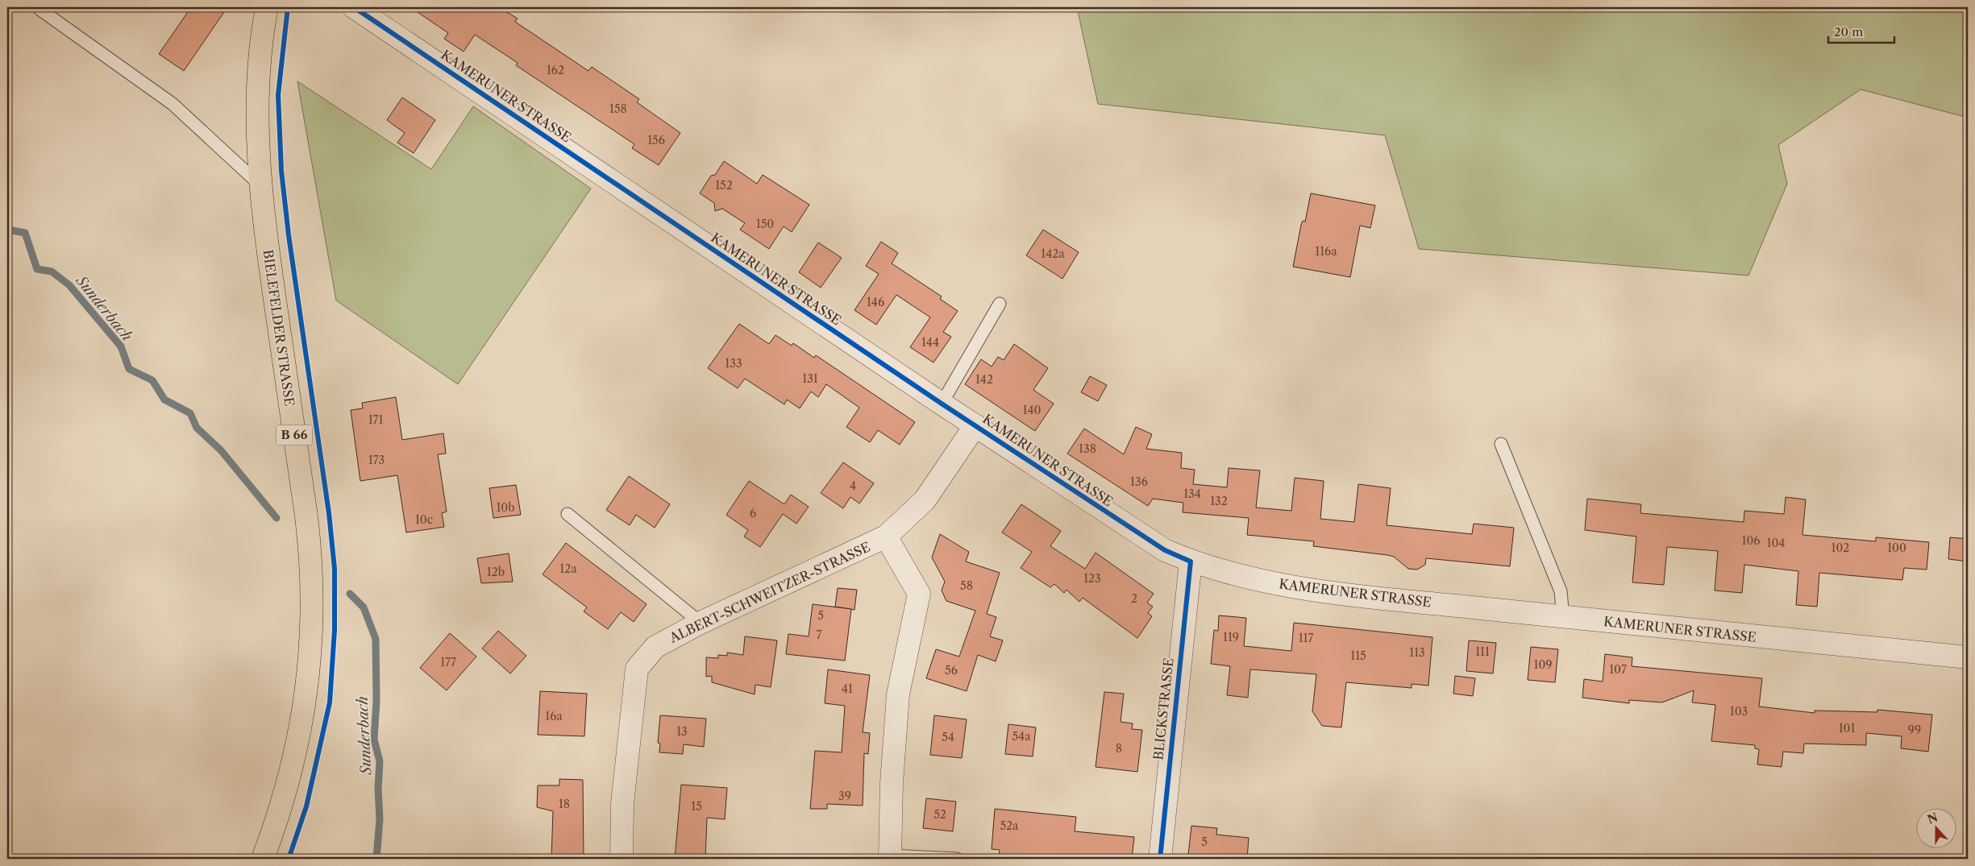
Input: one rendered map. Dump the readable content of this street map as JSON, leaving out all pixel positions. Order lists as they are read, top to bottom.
{
  "streets": {
    "main road": ["BIELEFELDER STRASSE", "B 66"],
    "street": ["KAMERUNER STRASSE", "ALBERT-SCHWEITZER-STRASSE", "BLICKSTRASSE"]
  },
  "crossings": [
    ["KAMERUNER STRASSE", "ALBERT-SCHWEITZER-STRASSE"],
    ["KAMERUNER STRASSE", "BLICKSTRASSE"]
  ],
  "water": ["Sunderbach"],
  "house_numbers": [
    "162",
    "158",
    "156",
    "152",
    "150",
    "116a",
    "142a",
    "146",
    "144",
    "133",
    "131",
    "142",
    "140",
    "171",
    "138",
    "173",
    "136",
    "4",
    "134",
    "132",
    "10b",
    "6",
    "10c",
    "106",
    "104",
    "102",
    "100",
    "12a",
    "12b",
    "123",
    "58",
    "2",
    "5",
    "7",
    "119",
    "117",
    "111",
    "113",
    "115",
    "177",
    "109",
    "107",
    "56",
    "41",
    "103",
    "16a",
    "101",
    "99",
    "13",
    "54a",
    "54",
    "8",
    "39",
    "18",
    "15",
    "52",
    "52a",
    "5"
  ],
  "scale_bar": "20 m",
  "north": "top"
}
